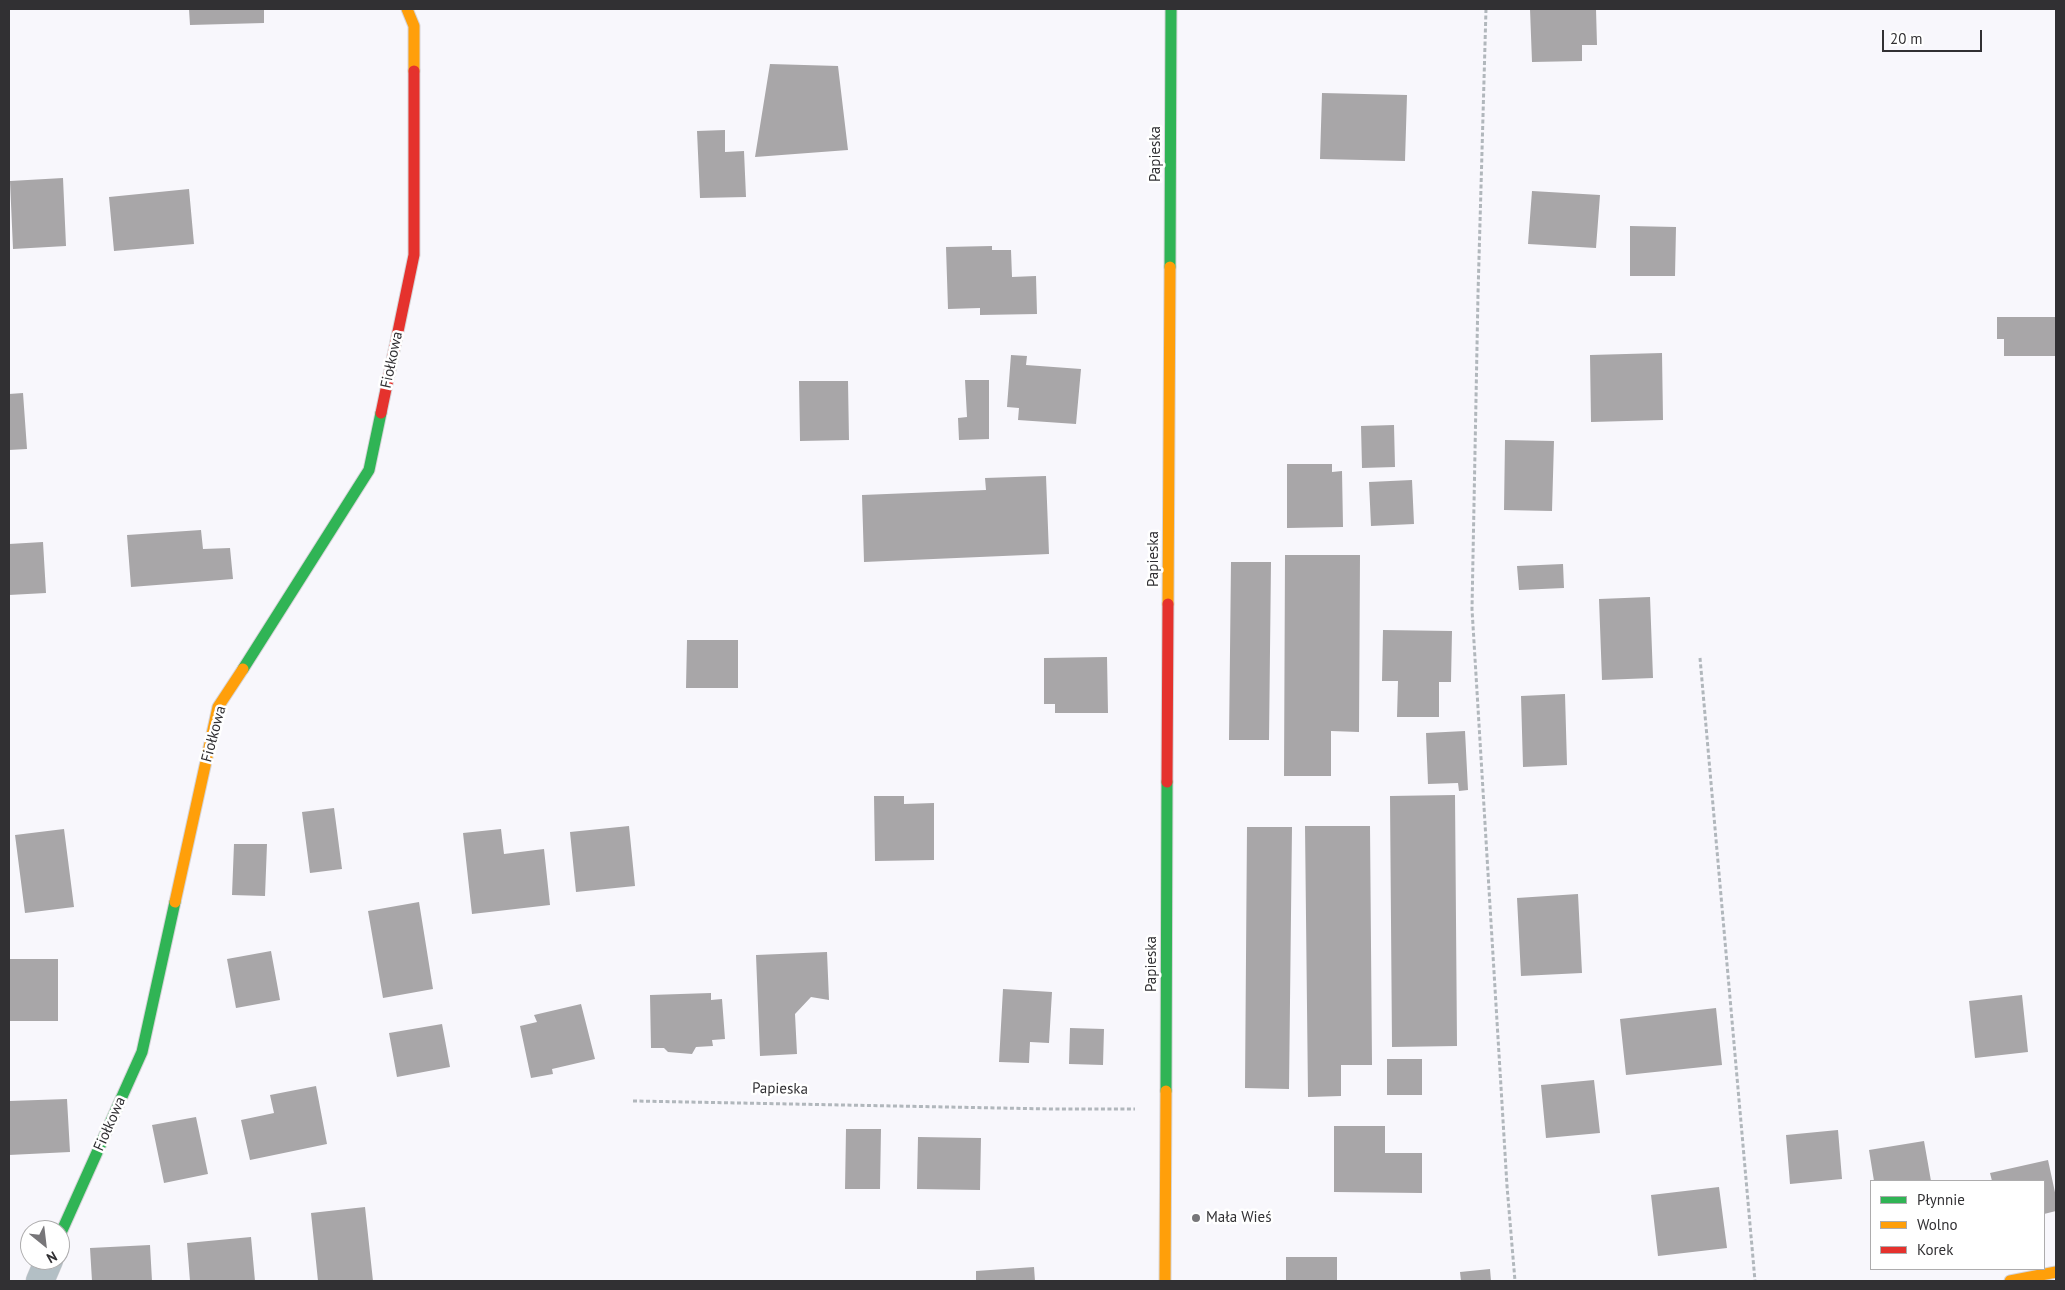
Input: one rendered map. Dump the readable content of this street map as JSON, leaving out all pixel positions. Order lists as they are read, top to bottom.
{
  "streets": {
    "street": ["Papieska", "Fiołkowa"]
  },
  "places": ["Mała Wieś"],
  "legend": ["Płynnie", "Wolno", "Korek"],
  "scale_bar": "20 m",
  "north": "bottom right"
}
